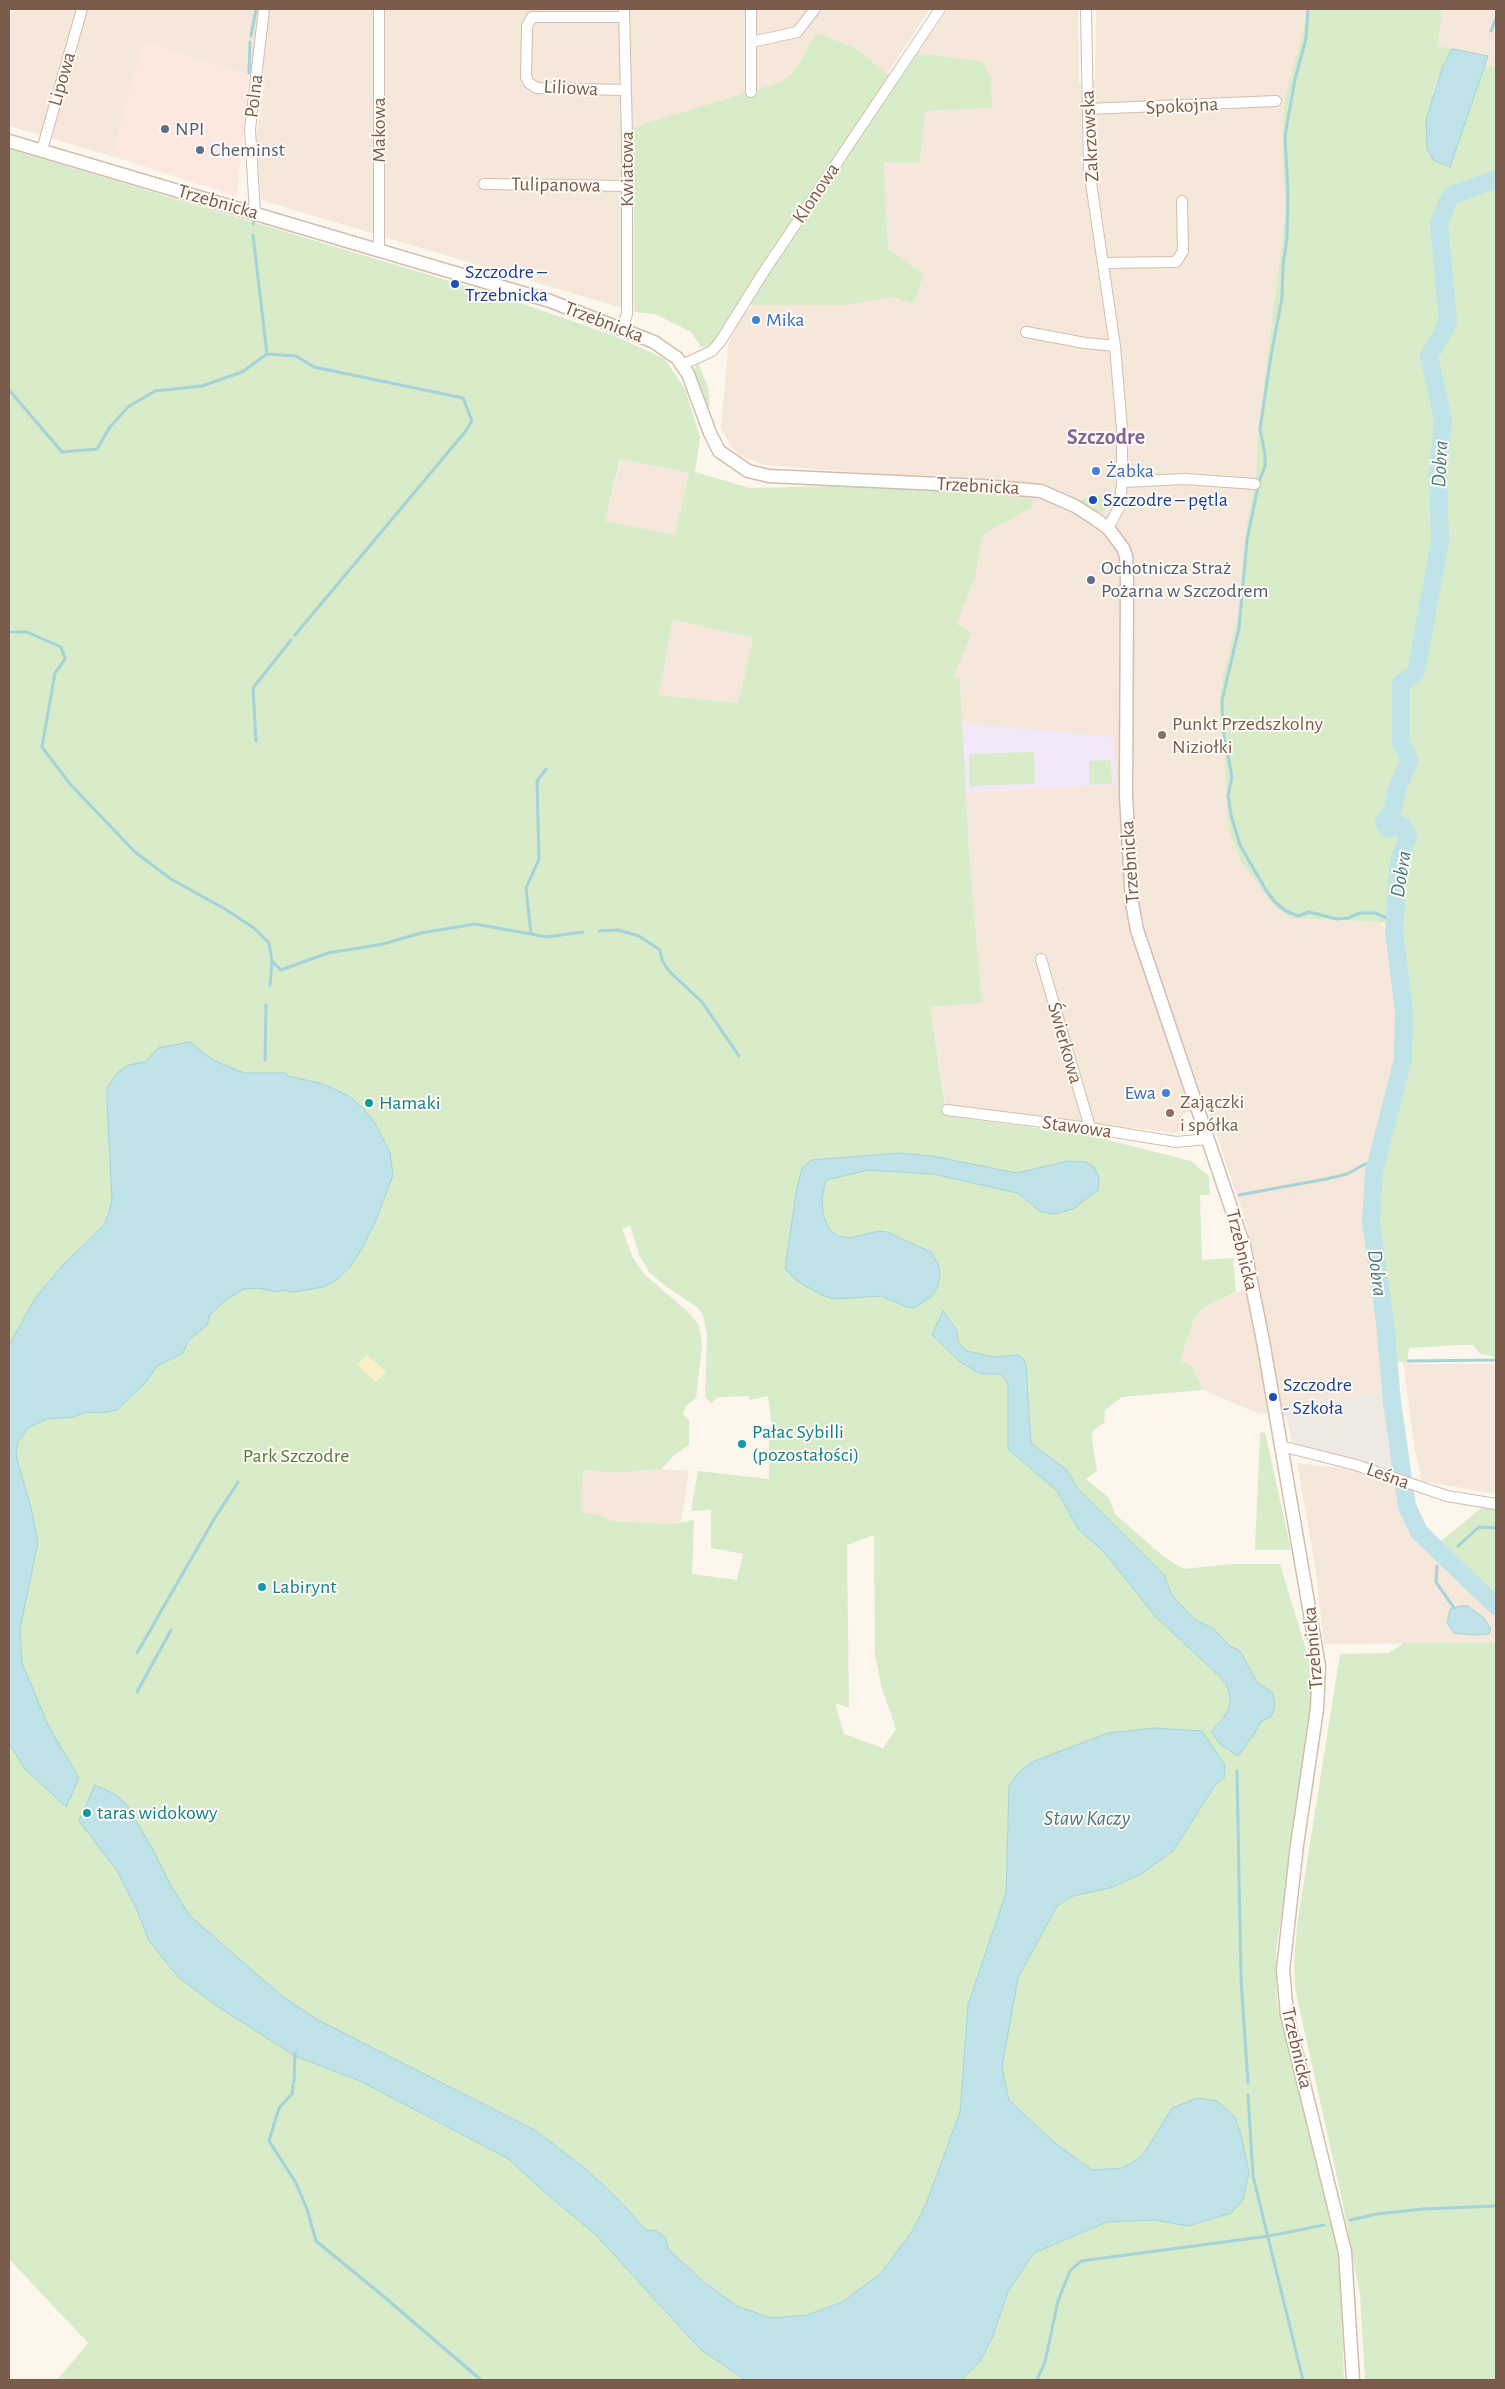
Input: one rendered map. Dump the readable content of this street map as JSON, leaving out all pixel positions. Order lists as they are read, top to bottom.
{
  "streets": {
    "street": [
      "Lipowa",
      "Liliowa",
      "Polna",
      "Spokojna",
      "Makowa",
      "Zakrzowska",
      "Kwiatowa",
      "Tulipanowa",
      "Klonowa",
      "Trzebnicka",
      "Świerkowa",
      "Stawowa",
      "Leśna"
    ]
  },
  "crossings": [
    ["Lipowa", "Trzebnicka"],
    ["Liliowa", "Kwiatowa"],
    ["Polna", "Trzebnicka"],
    ["Spokojna", "Zakrzowska"],
    ["Makowa", "Trzebnicka"],
    ["Zakrzowska", "Trzebnicka"],
    ["Kwiatowa", "Tulipanowa"],
    ["Kwiatowa", "Trzebnicka"],
    ["Klonowa", "Trzebnicka"],
    ["Trzebnicka", "Stawowa"],
    ["Trzebnicka", "Leśna"],
    ["Świerkowa", "Stawowa"]
  ],
  "districts": ["Szczodre"],
  "water": ["Dobra", "Staw Kaczy"],
  "parks": ["Park Szczodre"],
  "places": [
    "NPI",
    "Cheminst",
    "Szczodre – Trzebnicka",
    "Mika",
    "Żabka",
    "Szczodre – pętla",
    "Ochotnicza Straż Pożarna w Szczodrem",
    "Punkt Przedszkolny Niziołki",
    "Ewa",
    "Hamaki",
    "Zajączki i spółka",
    "Szczodre - Szkoła",
    "Pałac Sybilli (pozostałości)",
    "Labirynt",
    "taras widokowy"
  ]
}
